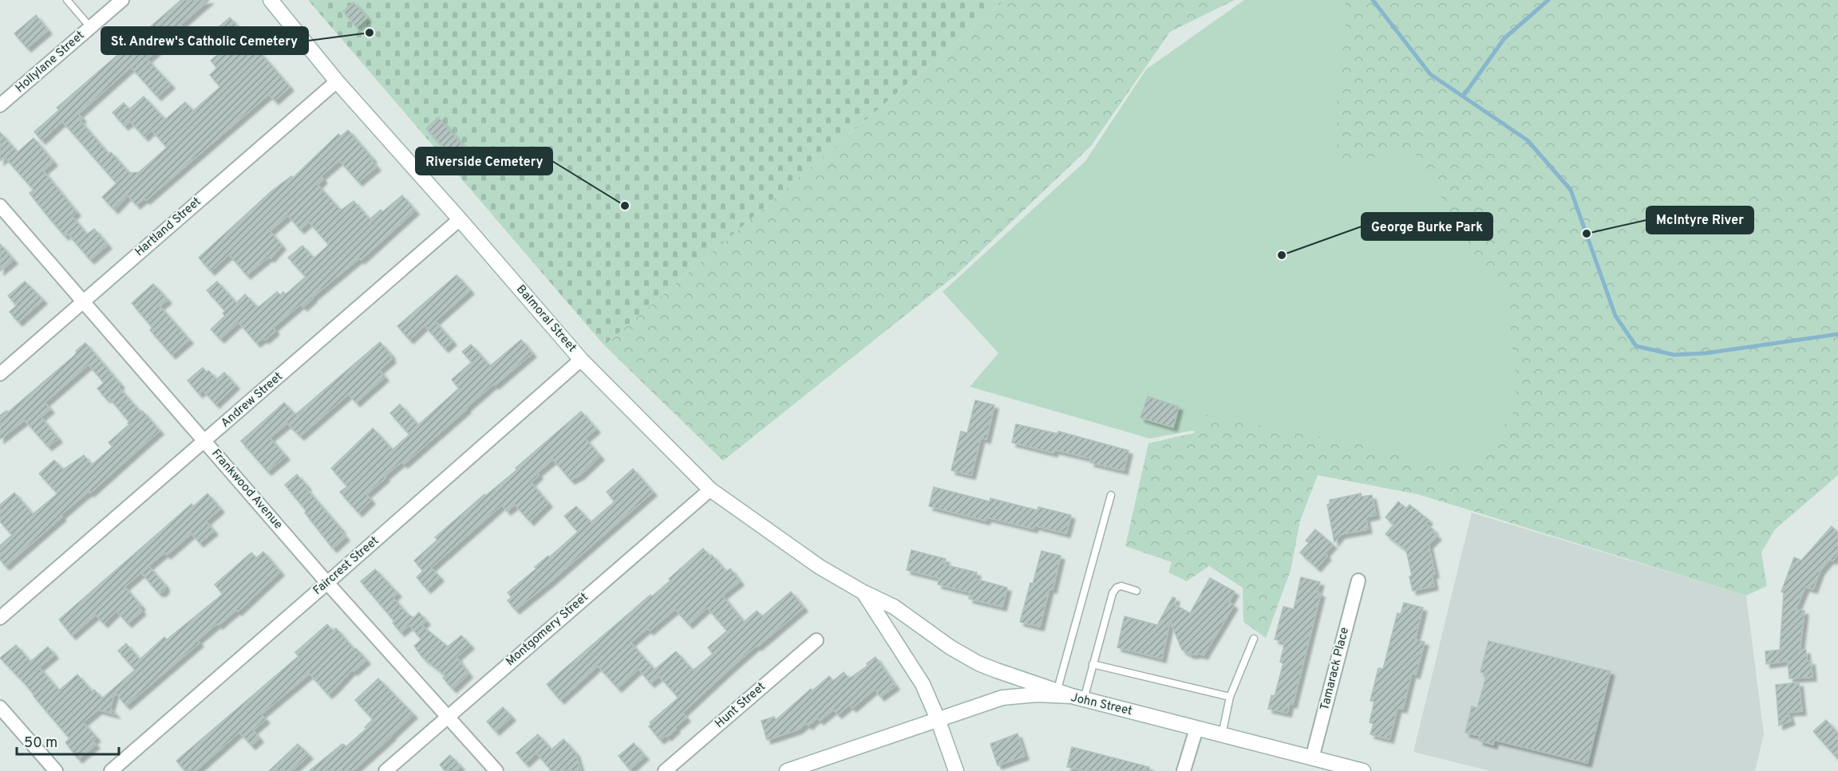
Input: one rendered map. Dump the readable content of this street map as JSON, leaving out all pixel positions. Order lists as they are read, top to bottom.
{
  "streets": {
    "main road": ["Balmoral Street", "John Street"],
    "street": [
      "Hollylane Street",
      "Hartland Street",
      "Andrew Street",
      "Frankwood Avenue",
      "Faircrest Street",
      "Montgomery Street",
      "Tamarack Place",
      "Hunt Street"
    ]
  },
  "crossings": [
    ["Hartland Street", "Balmoral Street"],
    ["Hartland Street", "Frankwood Avenue"],
    ["Balmoral Street", "Andrew Street"],
    ["Balmoral Street", "Faircrest Street"],
    ["Balmoral Street", "Montgomery Street"],
    ["Balmoral Street", "John Street"],
    ["Andrew Street", "Frankwood Avenue"],
    ["Frankwood Avenue", "Faircrest Street"],
    ["Frankwood Avenue", "Montgomery Street"],
    ["Tamarack Place", "John Street"]
  ],
  "places": [
    "St. Andrew's Catholic Cemetery",
    "Riverside Cemetery",
    "McIntyre River",
    "George Burke Park"
  ],
  "scale_bar": "50 m"
}
